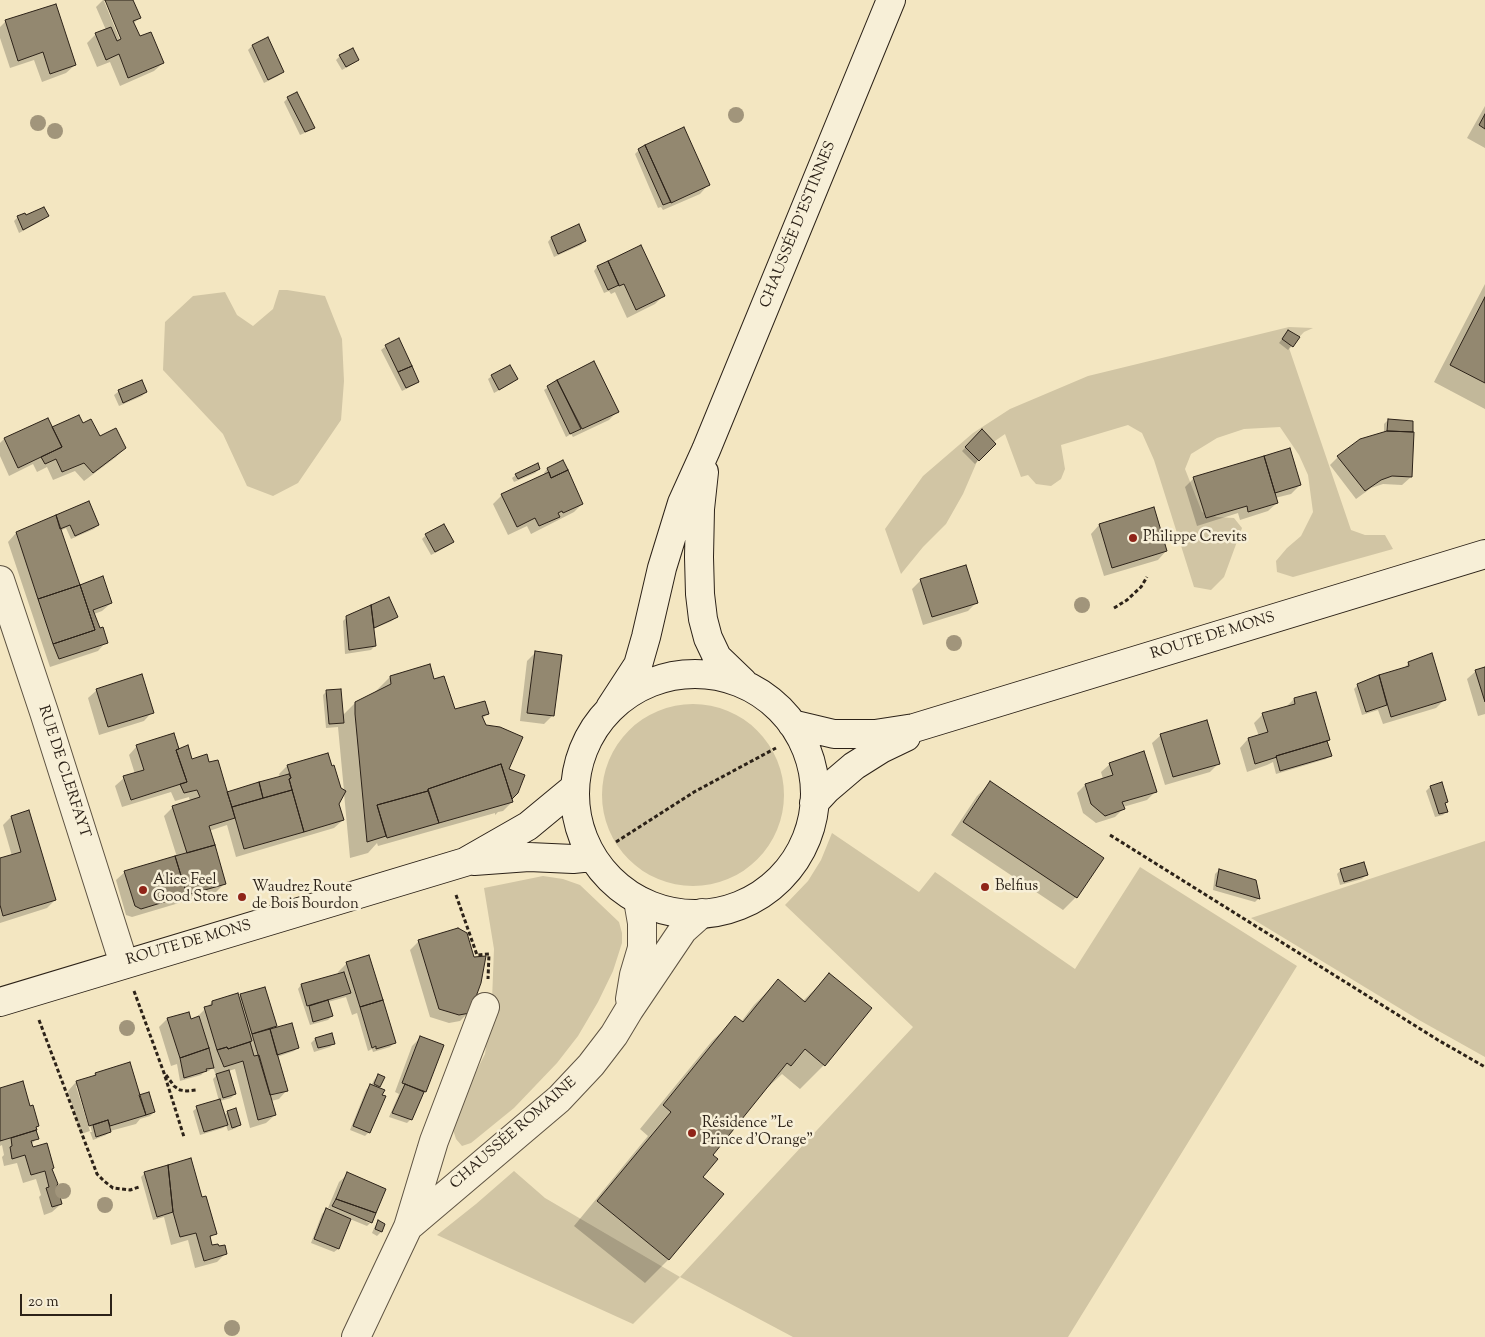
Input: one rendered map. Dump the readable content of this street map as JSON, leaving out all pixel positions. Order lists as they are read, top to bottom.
{
  "streets": {
    "main road": [
      "CHAUSSÉE D'ESTINNES",
      "ROUTE DE MONS",
      "RUE DE CLERFAYT",
      "CHAUSSÉE ROMAINE"
    ]
  },
  "crossings": [
    ["ROUTE DE MONS", "RUE DE CLERFAYT"]
  ],
  "places": [
    "Philippe Crevits",
    "Belfius",
    "Alice Feel Good Store",
    "Waudrez Route de Bois Bourdon",
    "Résidence \"Le Prince d'Orange\""
  ],
  "scale_bar": "20 m"
}
